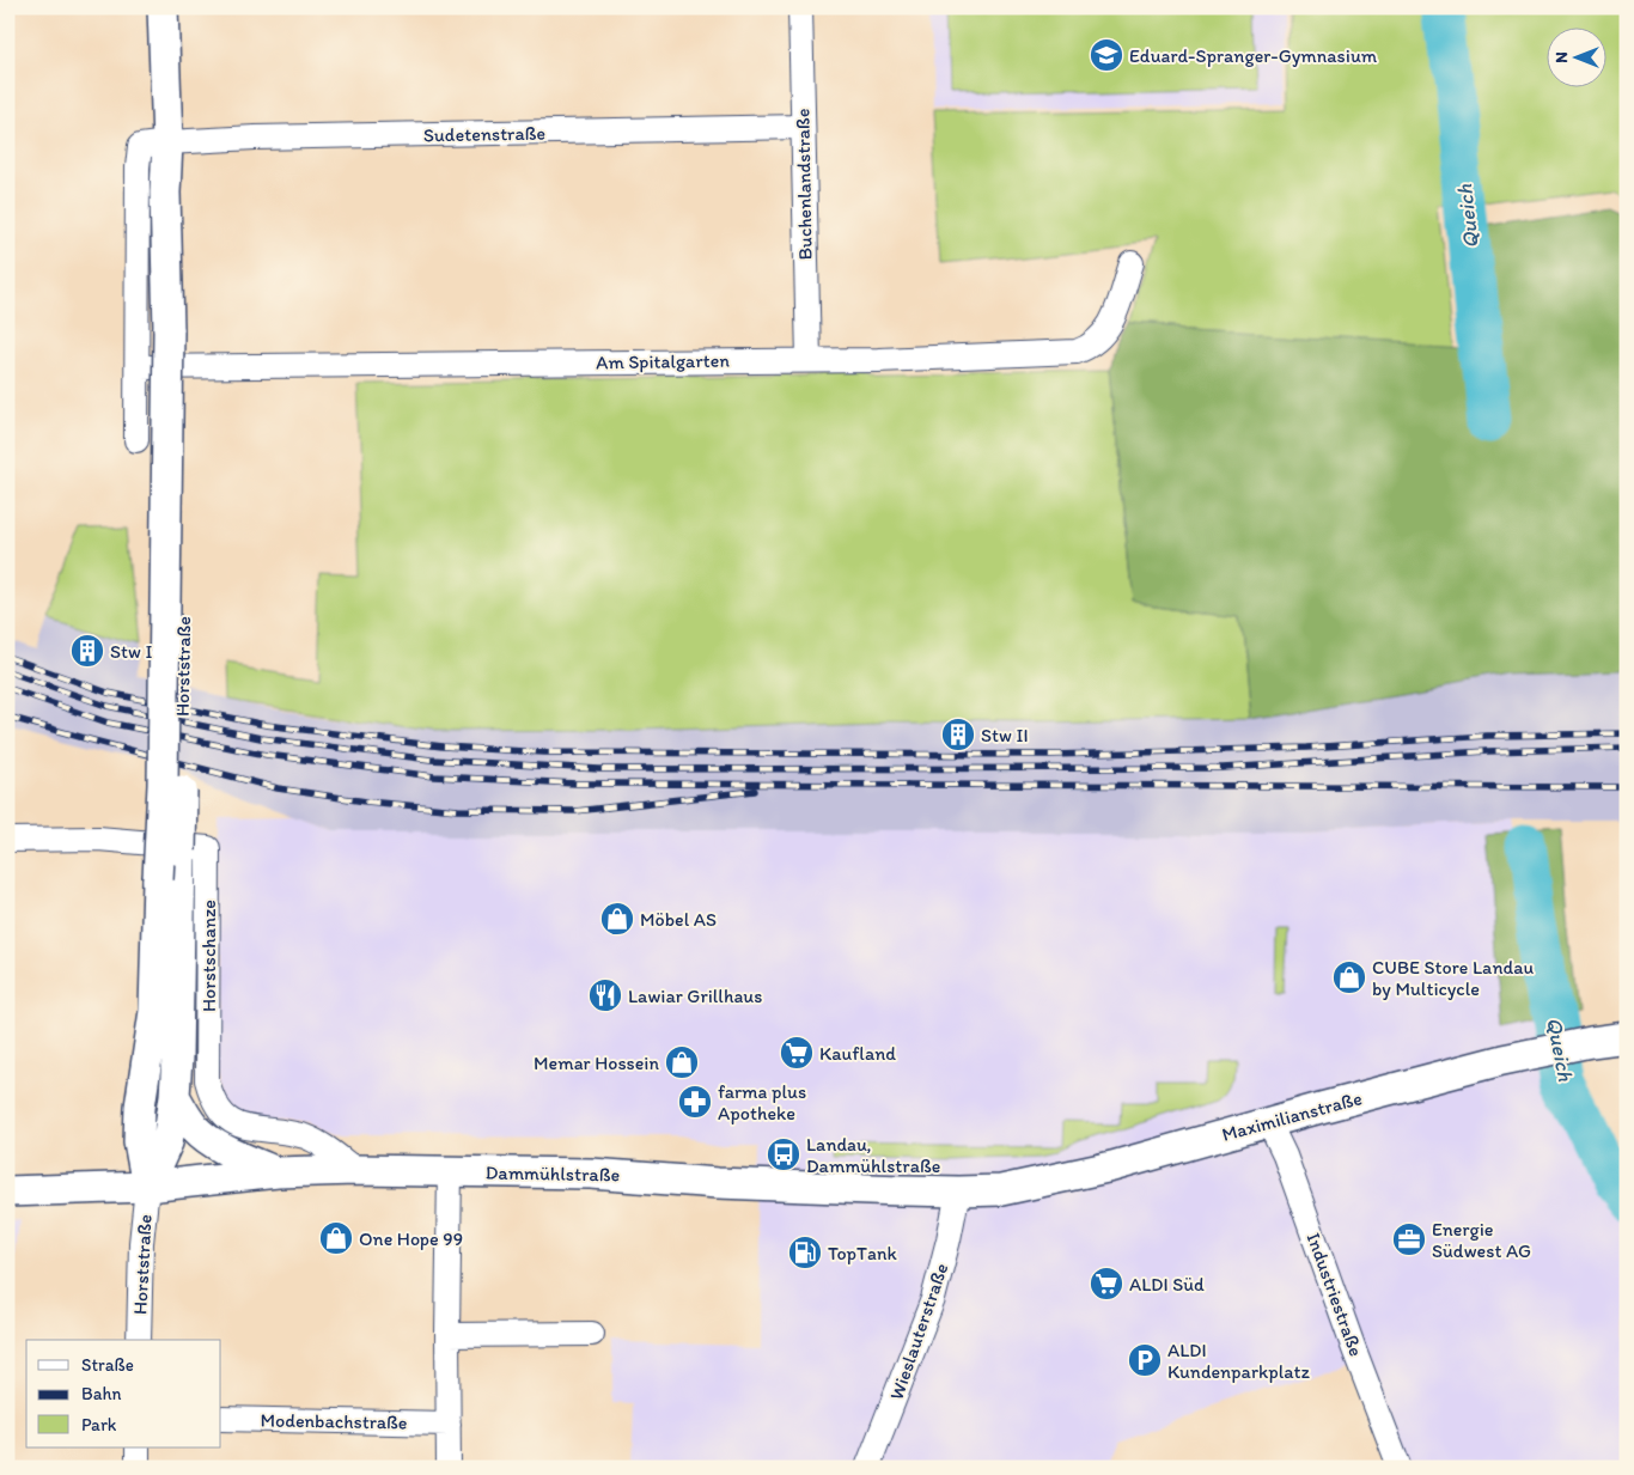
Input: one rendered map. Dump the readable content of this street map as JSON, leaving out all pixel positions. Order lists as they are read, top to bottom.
{
  "streets": {
    "street": [
      "Sudetenstraße",
      "Buchenlandstraße",
      "Am Spitalgarten",
      "Horststraße",
      "Horstschanze",
      "Maximilianstraße",
      "Dammühlstraße",
      "Industriestraße",
      "Wieslauterstraße",
      "Modenbachstraße"
    ]
  },
  "crossings": [
    ["Sudetenstraße", "Buchenlandstraße"],
    ["Sudetenstraße", "Horststraße"],
    ["Buchenlandstraße", "Am Spitalgarten"],
    ["Horststraße", "Dammühlstraße"],
    ["Horstschanze", "Dammühlstraße"],
    ["Maximilianstraße", "Dammühlstraße"],
    ["Maximilianstraße", "Industriestraße"],
    ["Maximilianstraße", "Wieslauterstraße"],
    ["Dammühlstraße", "Wieslauterstraße"]
  ],
  "water": ["Queich"],
  "places": {
    "school or university": ["Eduard-Spranger-Gymnasium"],
    "building": ["Stw I", "Stw II"],
    "shop": [
      "Möbel AS",
      "CUBE Store Landau by Multicycle",
      "Memar Hossein",
      "One Hope 99"
    ],
    "restaurant": ["Lawiar Grillhaus"],
    "supermarket": ["Kaufland", "ALDI Süd"],
    "pharmacy": ["farma plus Apotheke"],
    "bus stop": ["Landau, Dammühlstraße"],
    "office": ["Energie Südwest AG"],
    "fuel station": ["TopTank"],
    "parking": ["ALDI Kundenparkplatz"]
  },
  "legend": ["Straße", "Bahn", "Park"],
  "north": "left"
}
